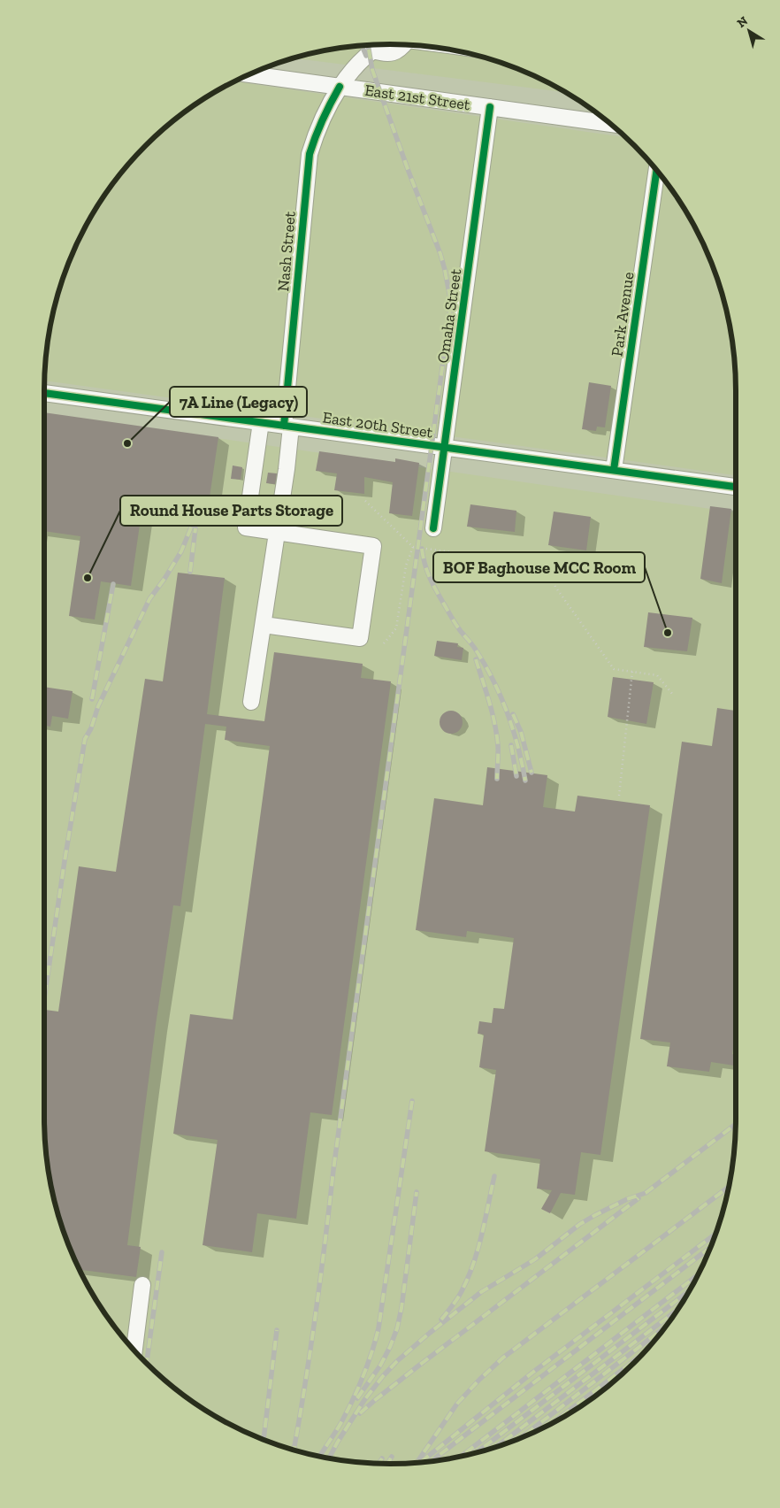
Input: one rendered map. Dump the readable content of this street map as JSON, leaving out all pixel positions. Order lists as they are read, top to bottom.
{
  "streets": {
    "street": [
      "East 21st Street",
      "Nash Street",
      "Park Avenue",
      "Omaha Street",
      "East 20th Street"
    ]
  },
  "crossings": [
    ["East 21st Street", "Nash Street"],
    ["East 21st Street", "Omaha Street"],
    ["Nash Street", "East 20th Street"],
    ["Park Avenue", "East 20th Street"],
    ["Omaha Street", "East 20th Street"]
  ],
  "places": ["7A Line (Legacy)", "Round House Parts Storage", "BOF Baghouse MCC Room"],
  "north": "top left"
}
